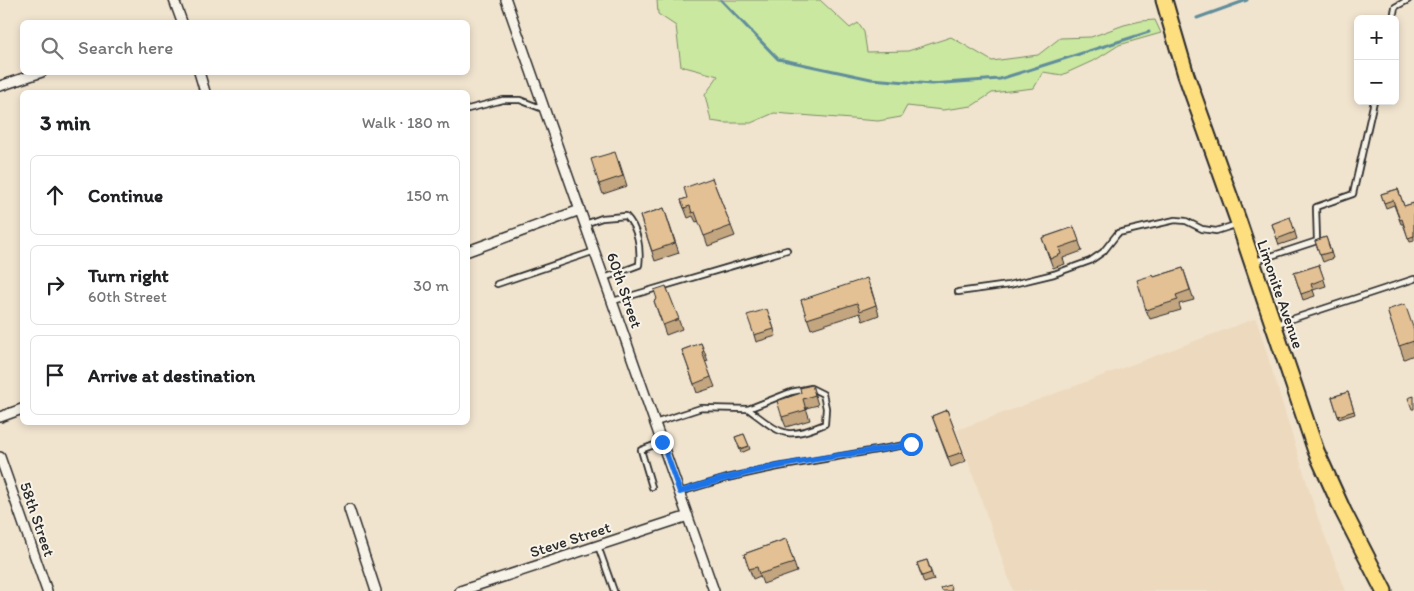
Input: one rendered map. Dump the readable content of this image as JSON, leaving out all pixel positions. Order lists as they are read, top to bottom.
{
  "streets": {
    "main road": ["Limonite Avenue"],
    "street": ["60th Street", "58th Street", "Steve Street"]
  },
  "crossings": [
    ["60th Street", "Steve Street"]
  ],
  "page": {
    "map_buttons": ["+", "−"],
    "search": "Search here",
    "heading": ["3 min", "Walk · 180 m"],
    "list": [
      ["Continue", "150 m"],
      ["Turn right", "60th Street", "30 m"],
      "Arrive at destination"
    ]
  }
}
